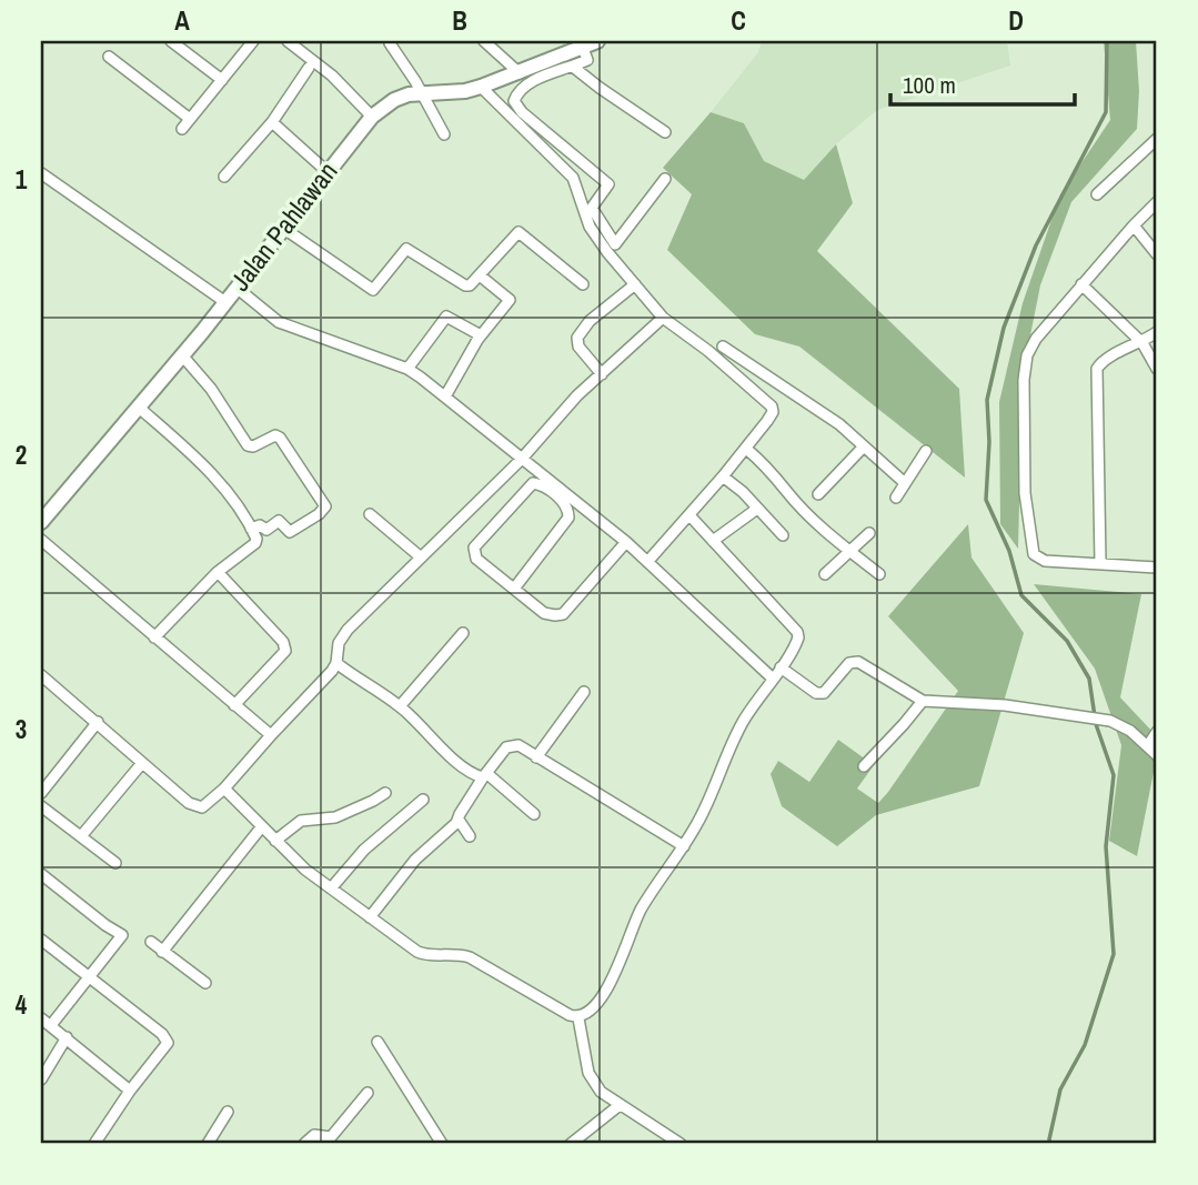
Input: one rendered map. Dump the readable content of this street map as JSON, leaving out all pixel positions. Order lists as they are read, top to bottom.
{
  "streets": {
    "street": ["Jalan Pahlawan"]
  },
  "scale_bar": "100 m",
  "grid": {
    "columns": [
      "A",
      "B",
      "C",
      "D"
    ],
    "rows": [
      "1",
      "2",
      "3",
      "4"
    ]
  }
}
